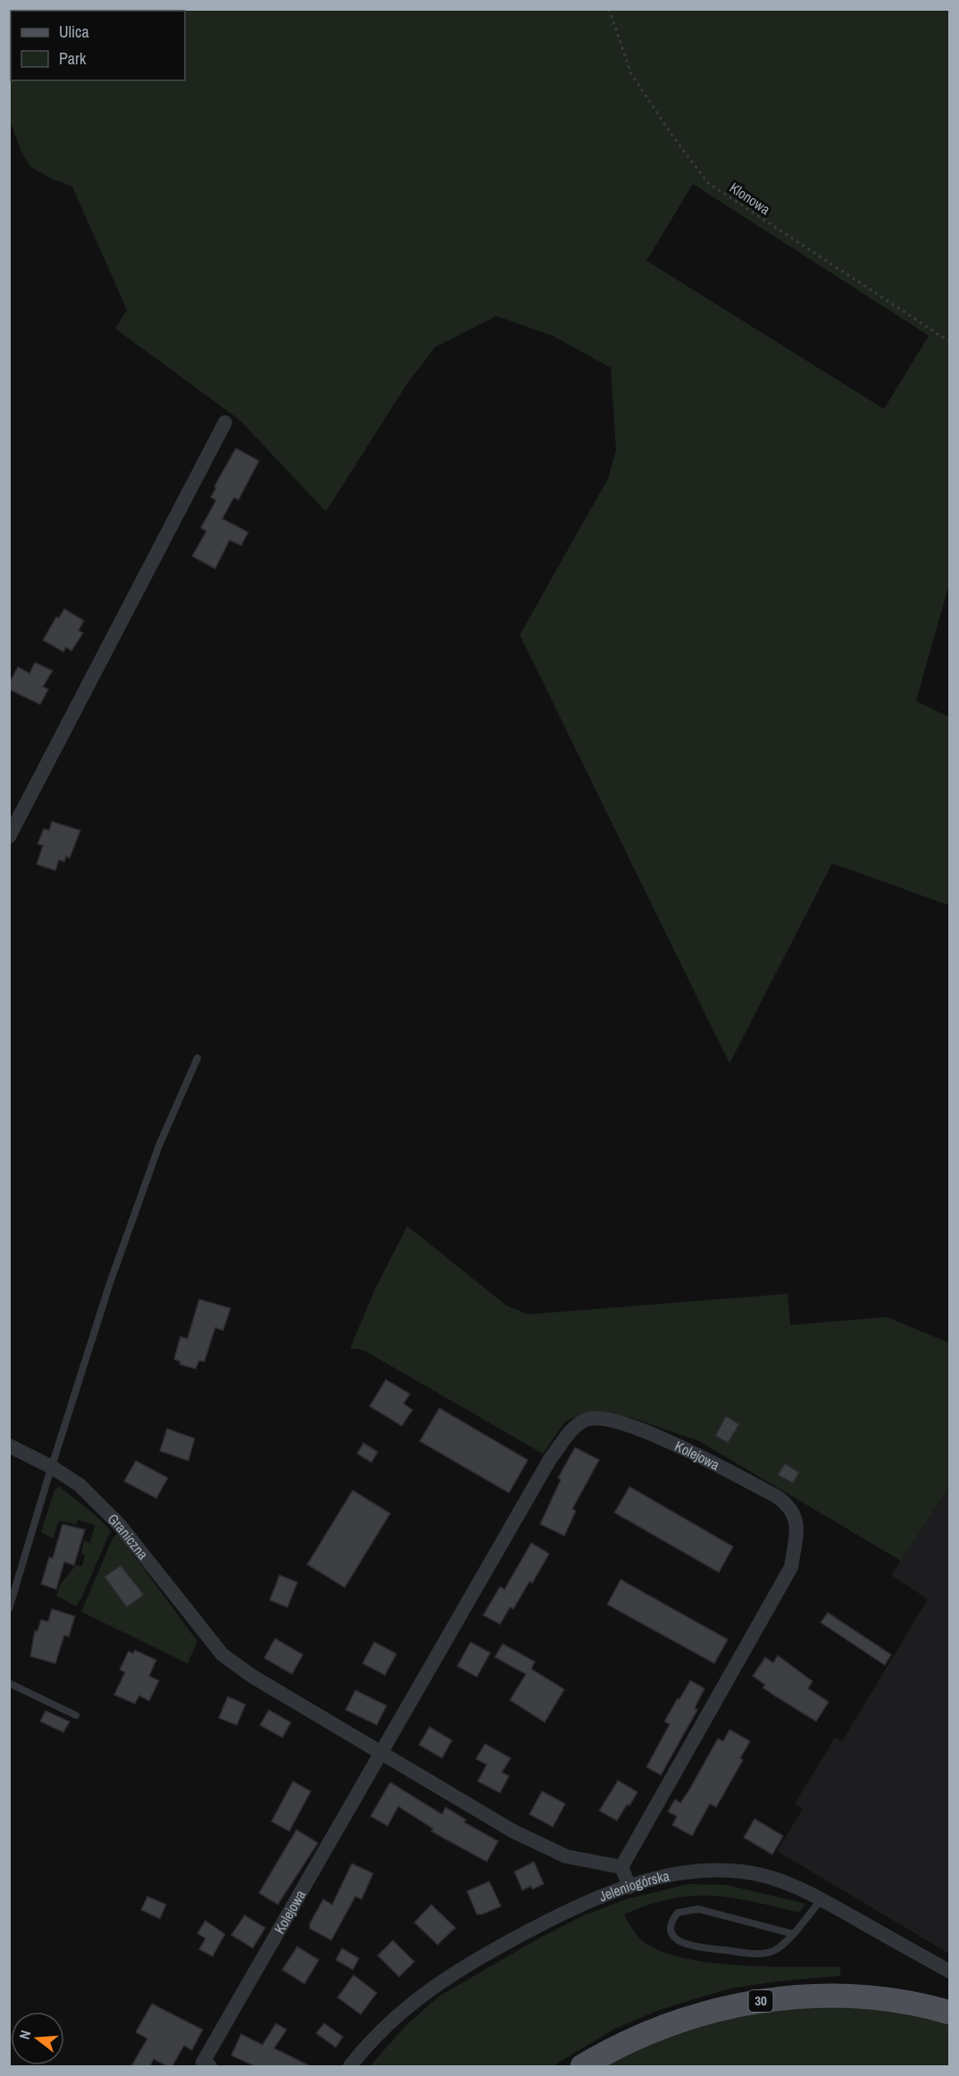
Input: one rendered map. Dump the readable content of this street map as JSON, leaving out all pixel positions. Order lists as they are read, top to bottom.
{
  "streets": {
    "main road": ["30"],
    "street": ["Kolejowa", "Graniczna", "Jeleniogórska"],
    "path": ["Klonowa"]
  },
  "crossings": [
    ["Kolejowa", "Graniczna"]
  ],
  "legend": ["Ulica", "Park"],
  "north": "left"
}
